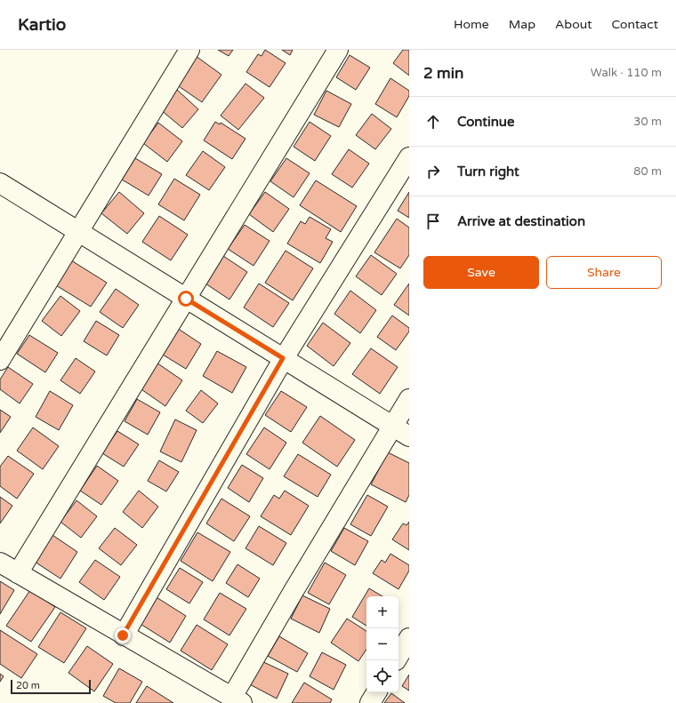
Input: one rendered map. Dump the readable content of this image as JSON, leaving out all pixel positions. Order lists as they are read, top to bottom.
{
  "scale_bar": "20 m",
  "page": {
    "header": "Kartio",
    "nav": [
      "Home",
      "Map",
      "About",
      "Contact"
    ],
    "heading": ["2 min", "Walk · 110 m"],
    "list": [
      ["Continue", "30 m"],
      ["Turn right", "80 m"],
      "Arrive at destination"
    ],
    "buttons": ["Save", "Share"],
    "map_buttons": ["+", "−"],
    "scale": "20 m"
  }
}
